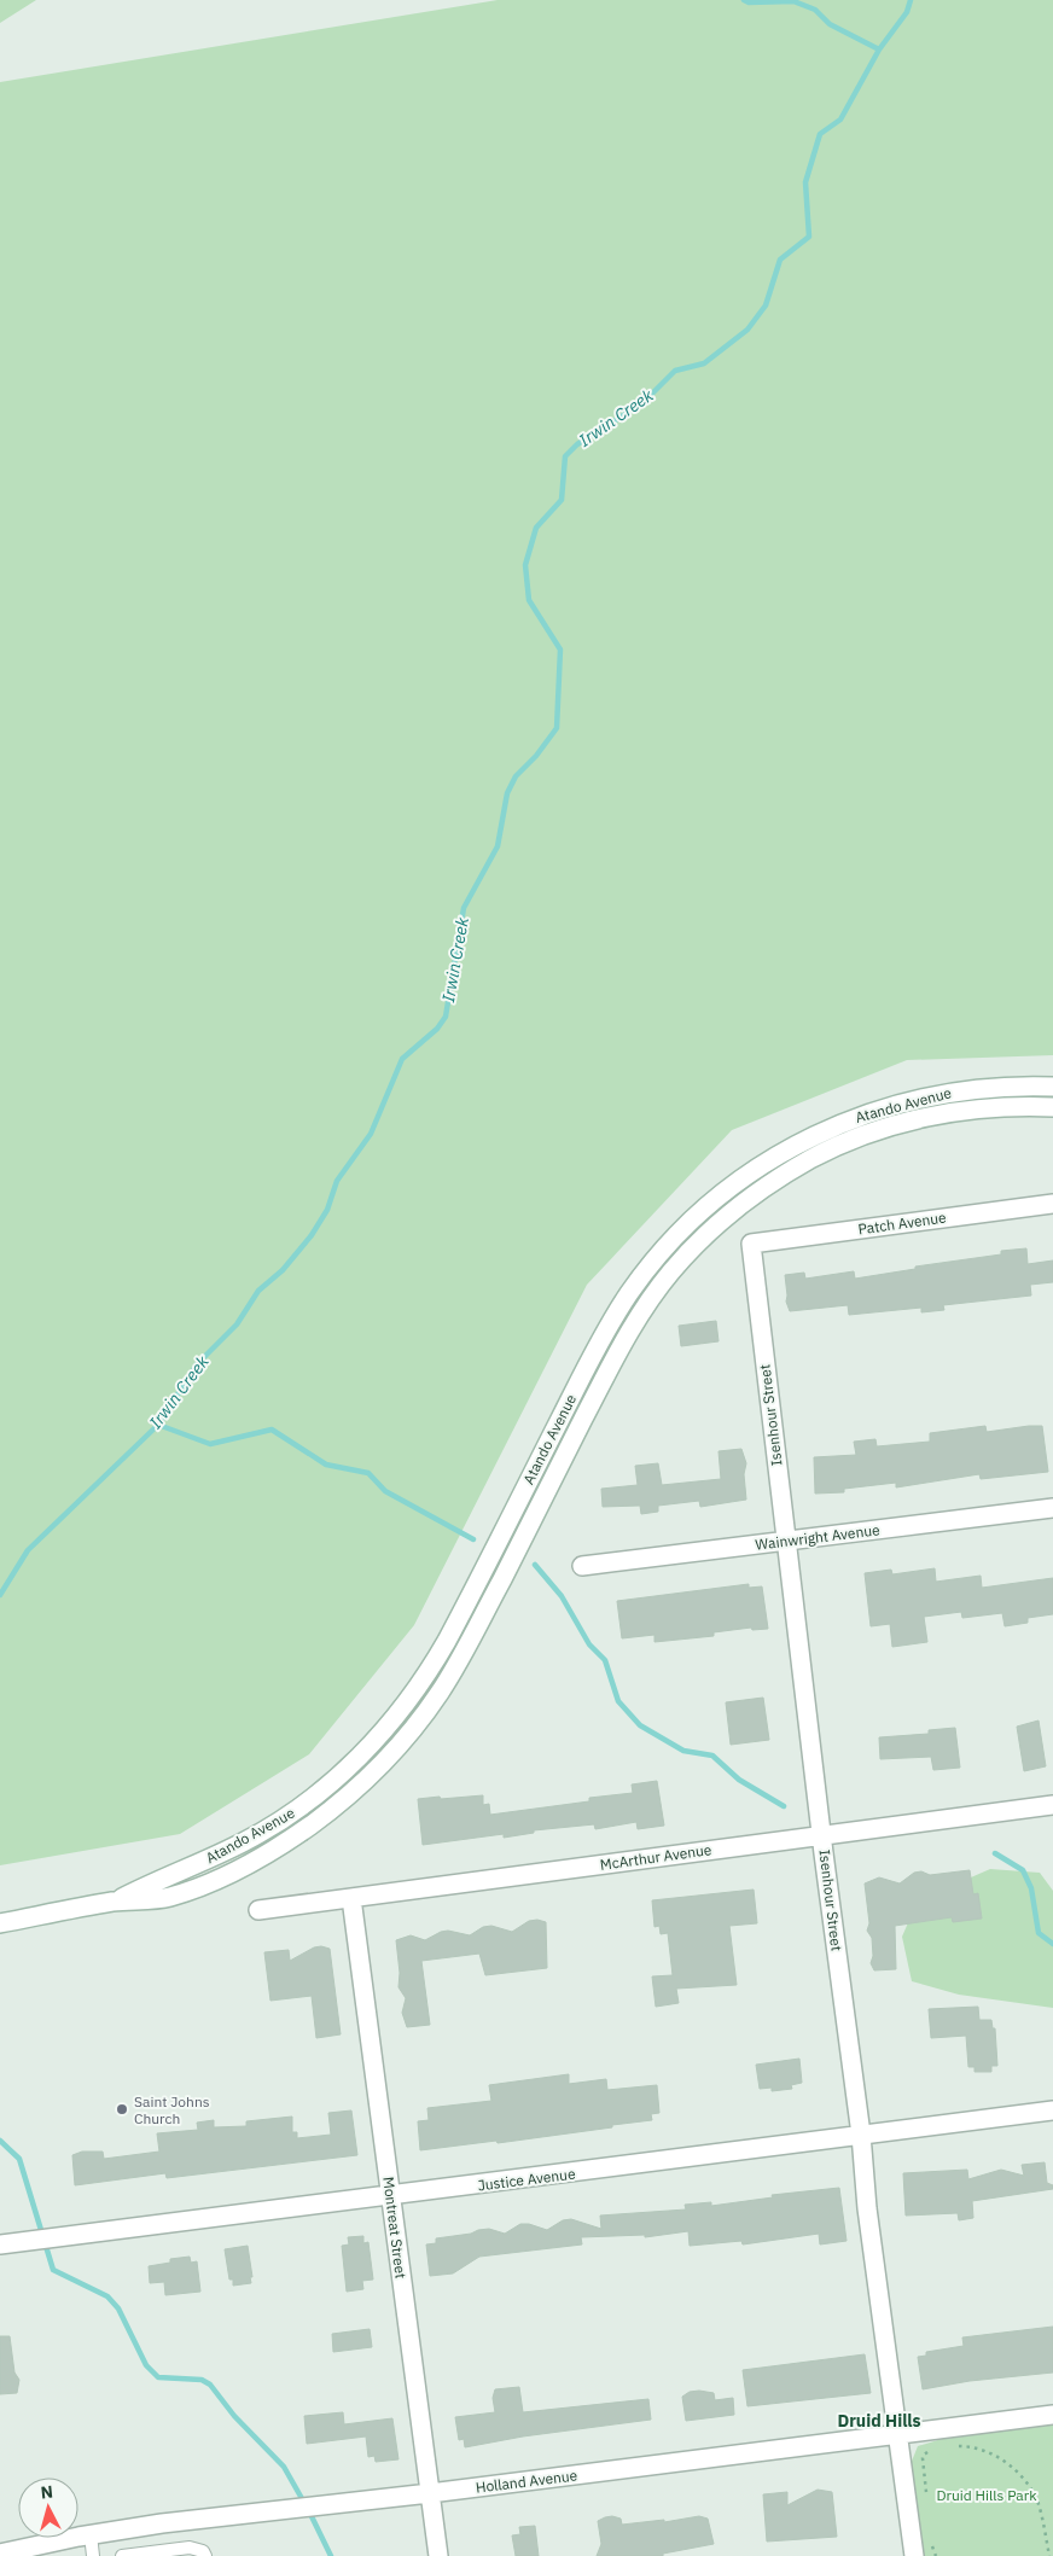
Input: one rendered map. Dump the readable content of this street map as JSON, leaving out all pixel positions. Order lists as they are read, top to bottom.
{
  "streets": {
    "street": [
      "Atando Avenue",
      "Patch Avenue",
      "Isenhour Street",
      "Wainwright Avenue",
      "McArthur Avenue",
      "Justice Avenue",
      "Montreat Street",
      "Holland Avenue"
    ]
  },
  "crossings": [
    ["Patch Avenue", "Isenhour Street"],
    ["Isenhour Street", "Wainwright Avenue"],
    ["Isenhour Street", "McArthur Avenue"],
    ["Isenhour Street", "Justice Avenue"],
    ["Isenhour Street", "Holland Avenue"],
    ["McArthur Avenue", "Montreat Street"],
    ["Justice Avenue", "Montreat Street"],
    ["Montreat Street", "Holland Avenue"]
  ],
  "districts": ["Druid Hills"],
  "water": ["Irwin Creek"],
  "parks": ["Druid Hills Park"],
  "places": ["Saint Johns Church"],
  "north": "top"
}
